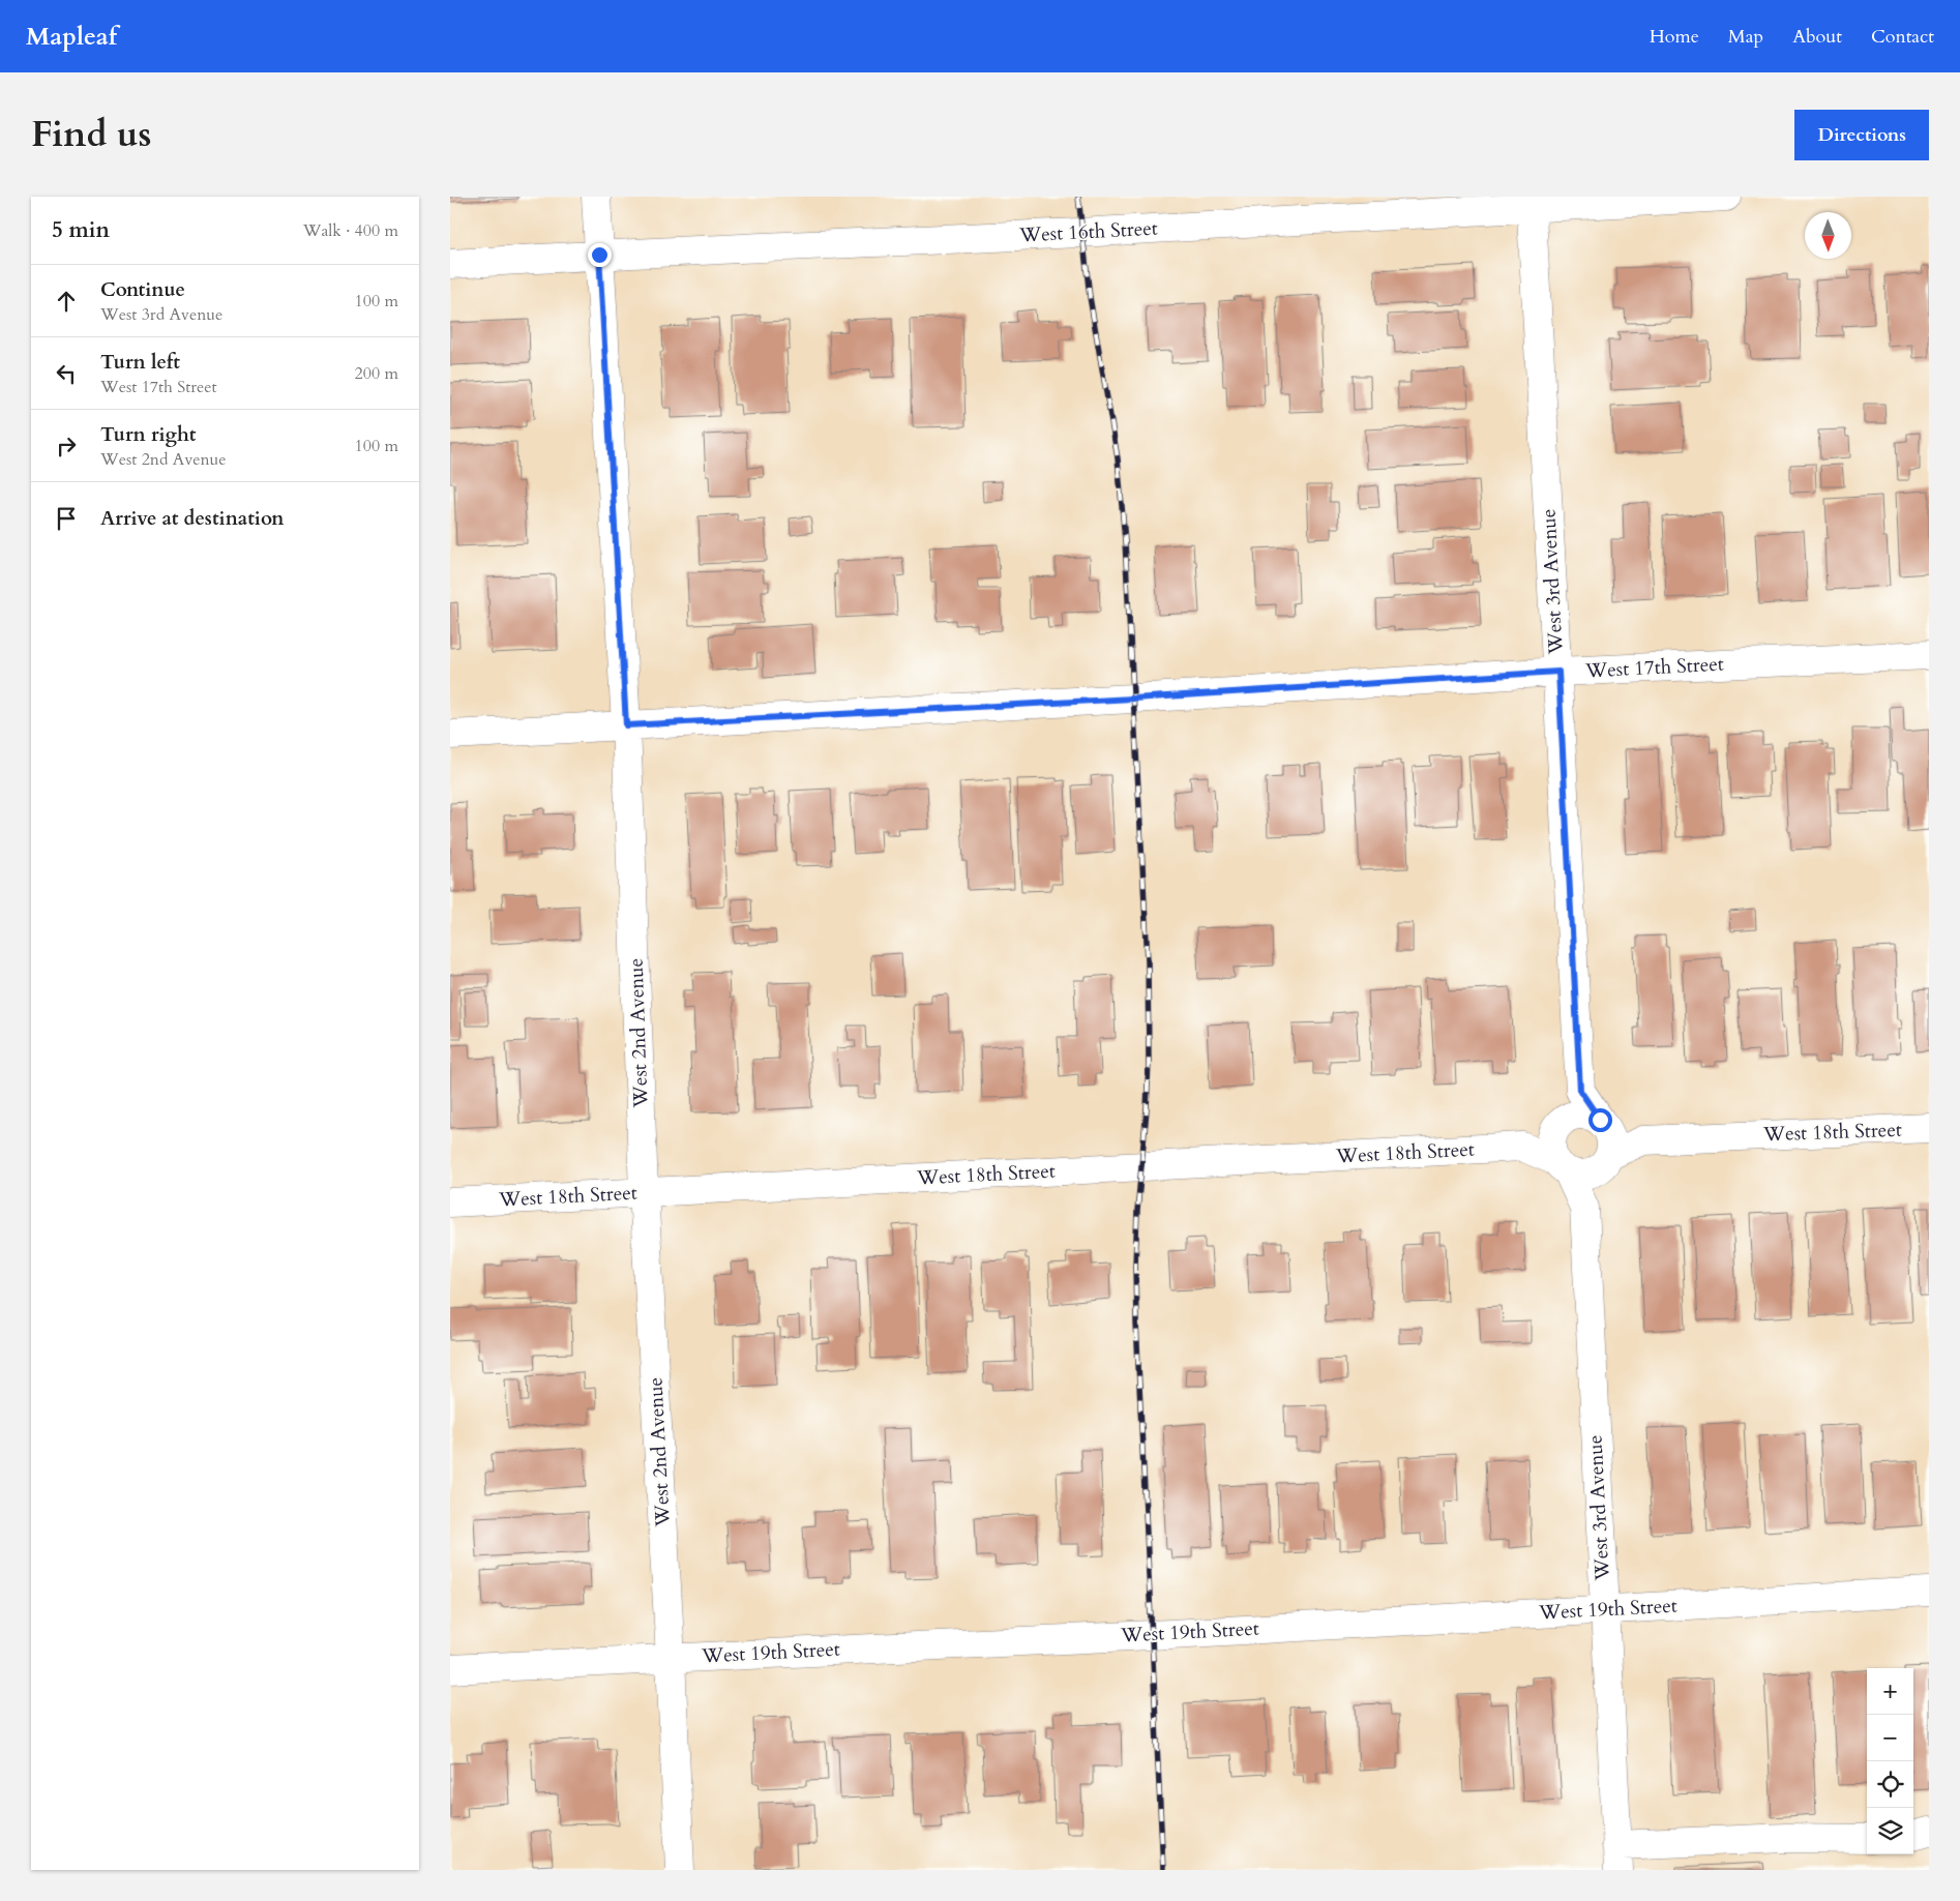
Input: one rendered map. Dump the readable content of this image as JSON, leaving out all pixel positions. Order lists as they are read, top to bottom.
{
  "streets": {
    "street": [
      "West 16th Street",
      "West 3rd Avenue",
      "West 17th Street",
      "West 2nd Avenue",
      "West 18th Street",
      "West 19th Street"
    ]
  },
  "crossings": [
    ["West 16th Street", "West 3rd Avenue"],
    ["West 16th Street", "West 2nd Avenue"],
    ["West 3rd Avenue", "West 17th Street"],
    ["West 3rd Avenue", "West 18th Street"],
    ["West 3rd Avenue", "West 19th Street"],
    ["West 17th Street", "West 2nd Avenue"],
    ["West 2nd Avenue", "West 18th Street"],
    ["West 2nd Avenue", "West 19th Street"]
  ],
  "north": "bottom",
  "page": {
    "header": "Mapleaf",
    "nav": [
      "Home",
      "Map",
      "About",
      "Contact"
    ],
    "title": "Find us",
    "buttons": "Directions",
    "heading": ["5 min", "Walk · 400 m"],
    "list": [
      ["Continue", "West 3rd Avenue", "100 m"],
      ["Turn left", "West 17th Street", "200 m"],
      ["Turn right", "West 2nd Avenue", "100 m"],
      "Arrive at destination"
    ],
    "map_buttons": ["+", "−"]
  }
}
